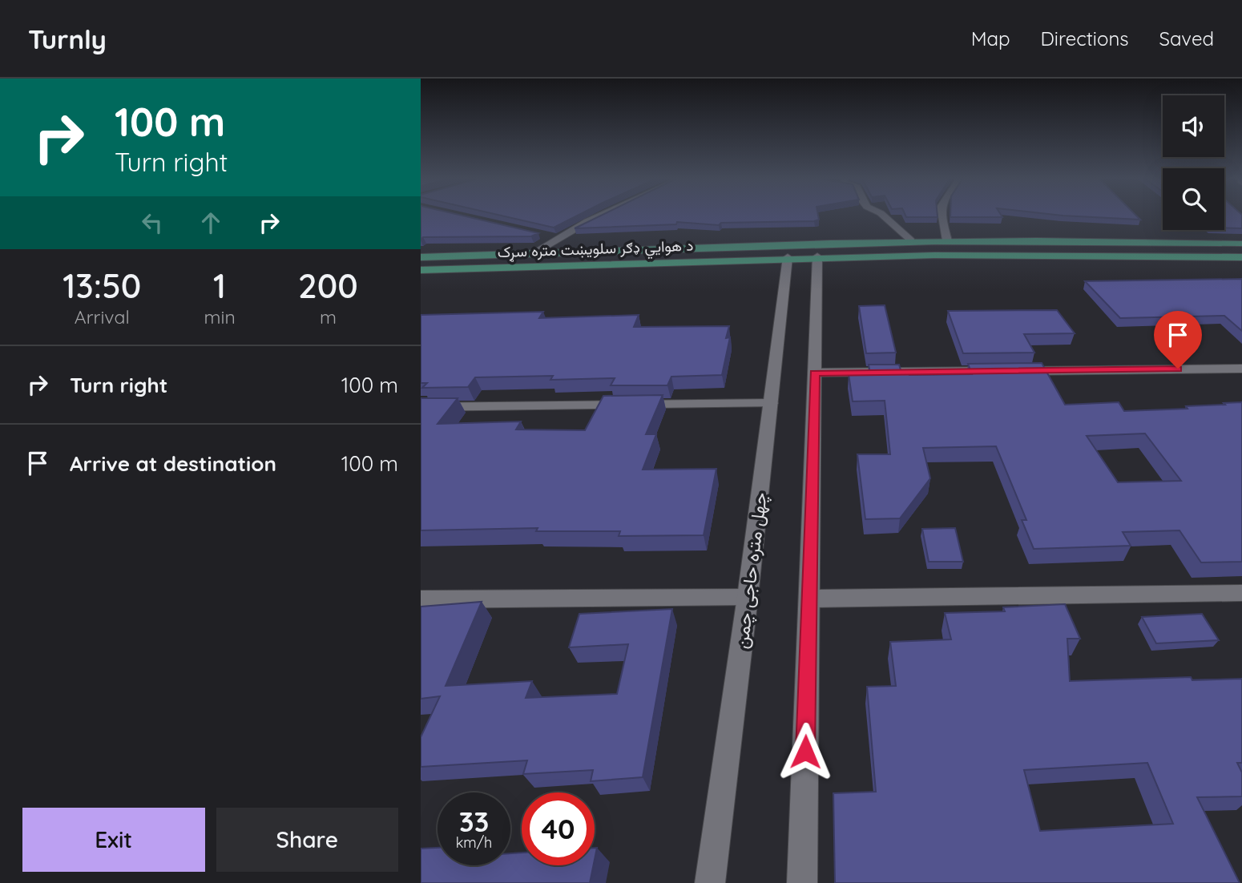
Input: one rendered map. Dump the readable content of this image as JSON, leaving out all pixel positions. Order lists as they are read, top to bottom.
{
  "streets": {
    "main road": ["د هوايي ډګر سلویښت متره سړک"],
    "street": ["چهل متره حاجی چمن"]
  },
  "crossings": [
    ["د هوايي ډګر سلویښت متره سړک", "چهل متره حاجی چمن"]
  ],
  "page": {
    "header": "Turnly",
    "nav": ["Map", "Directions", "Saved"],
    "turn": ["100 m", "Turn right"],
    "eta": [
      "13:50",
      "Arrival",
      "1",
      "min",
      "200",
      "m"
    ],
    "list": [
      {
        "name": "Turn right",
        "value": "100 m"
      },
      {
        "name": "Arrive at destination",
        "value": "100 m"
      }
    ],
    "speed": "33 km/h",
    "limit": "40",
    "buttons": ["Exit", "Share"]
  }
}
